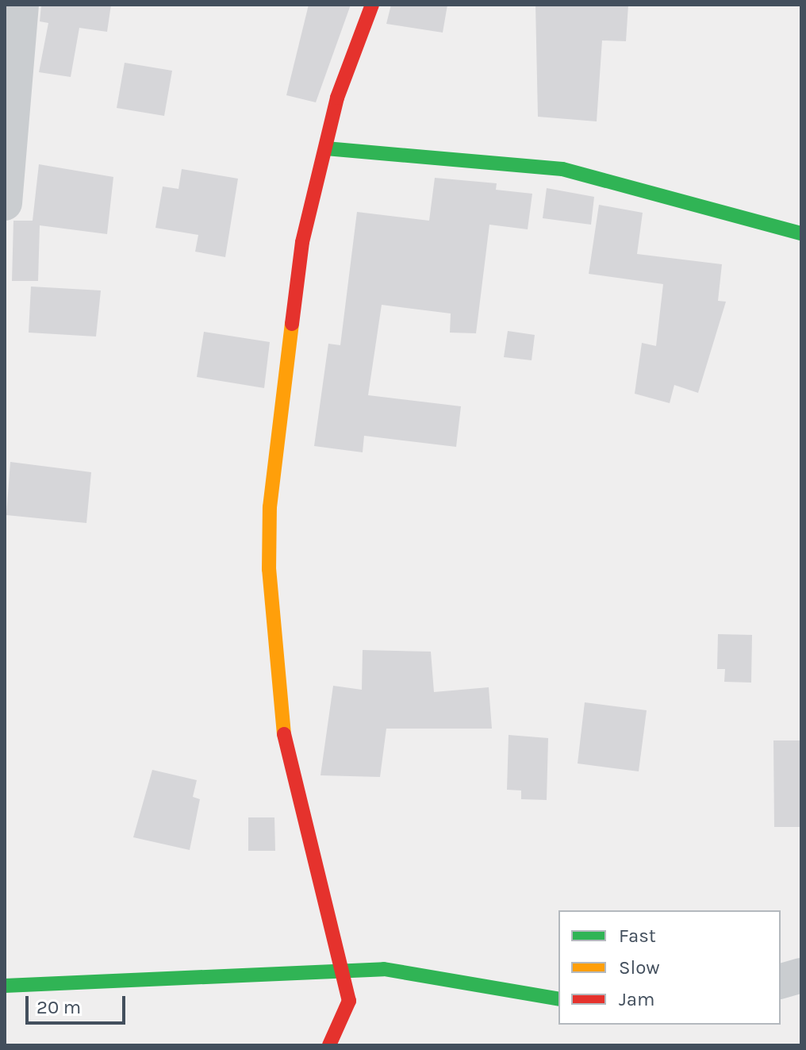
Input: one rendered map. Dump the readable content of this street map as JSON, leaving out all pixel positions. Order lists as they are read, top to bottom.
{
  "legend": ["Fast", "Slow", "Jam"],
  "scale_bar": "20 m"
}
